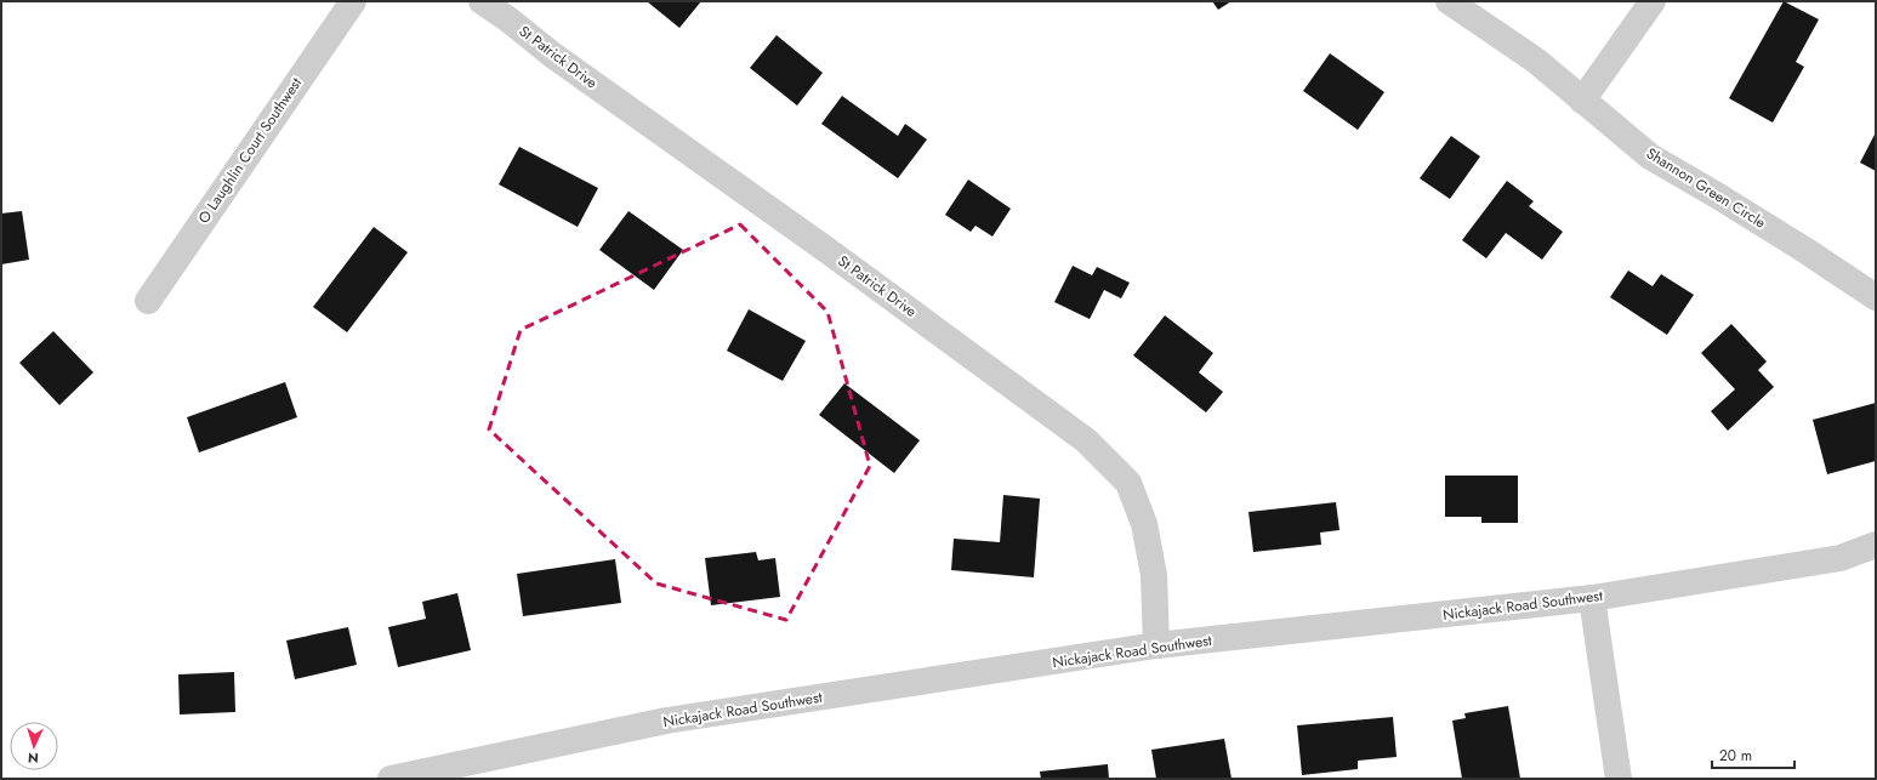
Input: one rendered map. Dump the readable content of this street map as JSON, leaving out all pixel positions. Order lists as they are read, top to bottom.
{
  "streets": {
    "street": [
      "St Patrick Drive",
      "O Laughlin Court Southwest",
      "Shannon Green Circle",
      "Nickajack Road Southwest"
    ]
  },
  "crossings": [
    ["St Patrick Drive", "Nickajack Road Southwest"]
  ],
  "scale_bar": "20 m",
  "north": "bottom"
}
